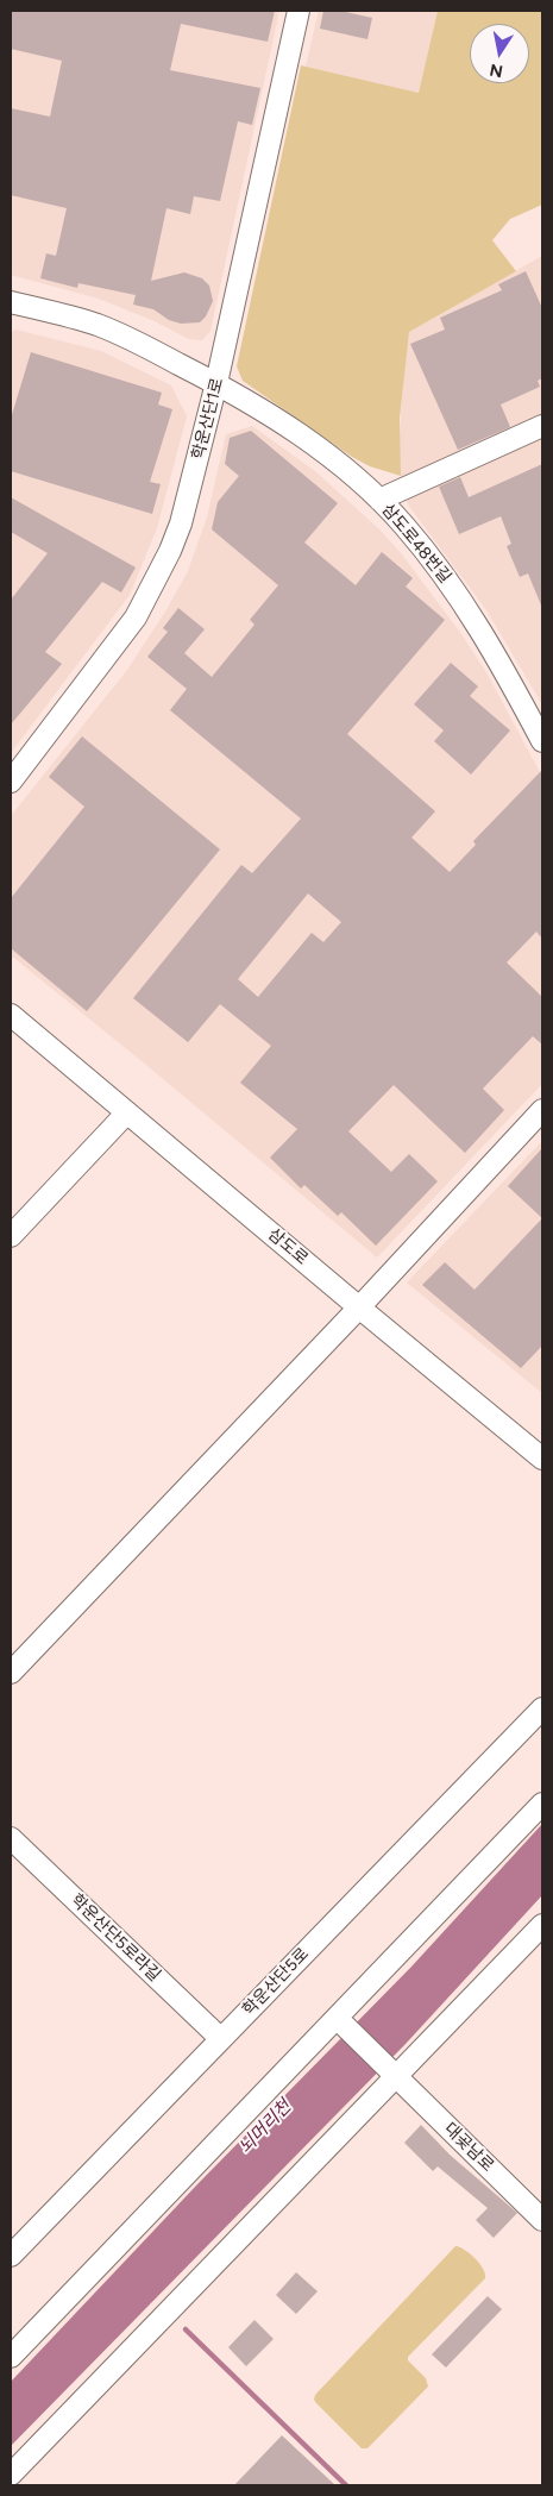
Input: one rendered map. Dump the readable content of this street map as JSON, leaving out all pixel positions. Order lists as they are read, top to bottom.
{
  "streets": {
    "street": [
      "학운산단1로",
      "삼도로48번길",
      "삼도로",
      "학운산단5로라길",
      "학운산단5로",
      "대곶남로"
    ]
  },
  "crossings": [
    ["학운산단5로라길", "학운산단5로"]
  ],
  "water": ["뇌머리천"],
  "north": "bottom"
}
